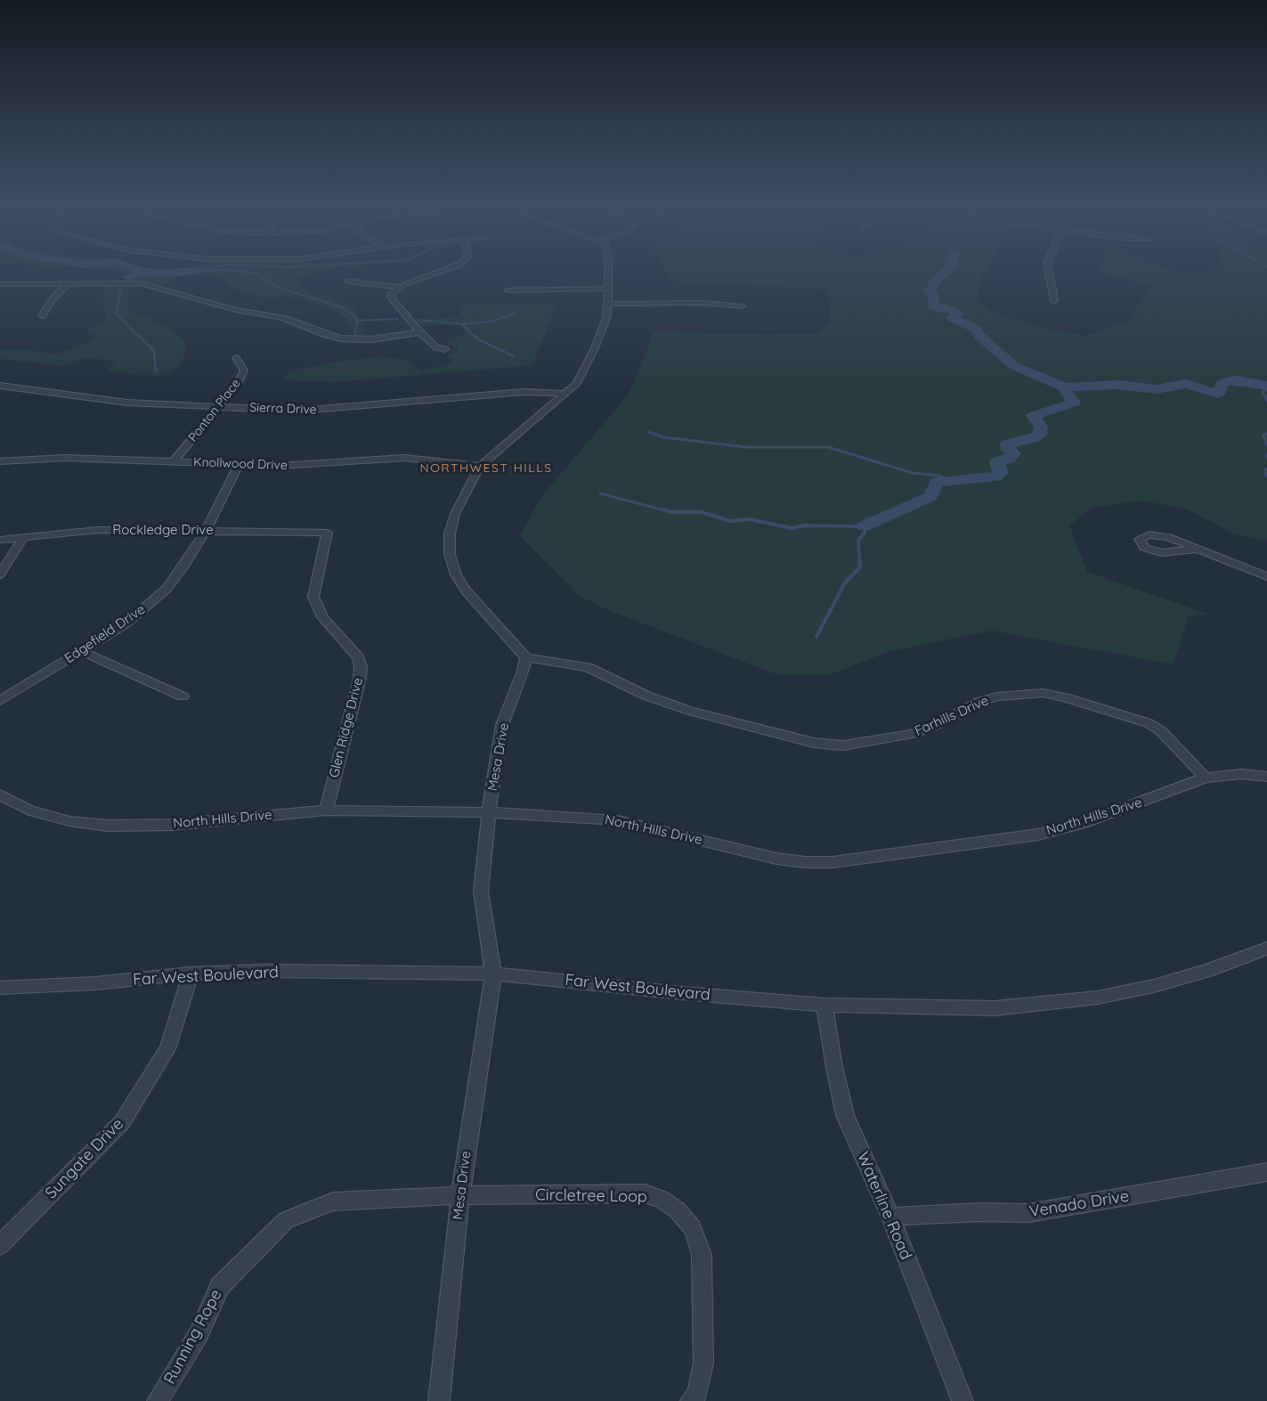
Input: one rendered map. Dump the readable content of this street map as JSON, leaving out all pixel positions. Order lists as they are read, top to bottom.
{
  "streets": {
    "street": [
      "Sierra Drive",
      "Ponton Place",
      "Knollwood Drive",
      "Rockledge Drive",
      "Edgefield Drive",
      "Farhills Drive",
      "Glen Ridge Drive",
      "Mesa Drive",
      "North Hills Drive",
      "Far West Boulevard",
      "Sungate Drive",
      "Circletree Loop",
      "Venado Drive",
      "Waterline Road",
      "Running Rope"
    ]
  },
  "crossings": [
    ["Sierra Drive", "Ponton Place"],
    ["Ponton Place", "Knollwood Drive"],
    ["Knollwood Drive", "Edgefield Drive"],
    ["Rockledge Drive", "Edgefield Drive"],
    ["Rockledge Drive", "Glen Ridge Drive"],
    ["Farhills Drive", "Mesa Drive"],
    ["Farhills Drive", "North Hills Drive"],
    ["Glen Ridge Drive", "North Hills Drive"],
    ["Mesa Drive", "North Hills Drive"],
    ["Mesa Drive", "Far West Boulevard"],
    ["Mesa Drive", "Circletree Loop"],
    ["Mesa Drive", "Running Rope"],
    ["Far West Boulevard", "Sungate Drive"],
    ["Far West Boulevard", "Waterline Road"],
    ["Circletree Loop", "Running Rope"],
    ["Venado Drive", "Waterline Road"]
  ],
  "districts": ["NORTHWEST HILLS"]
}
